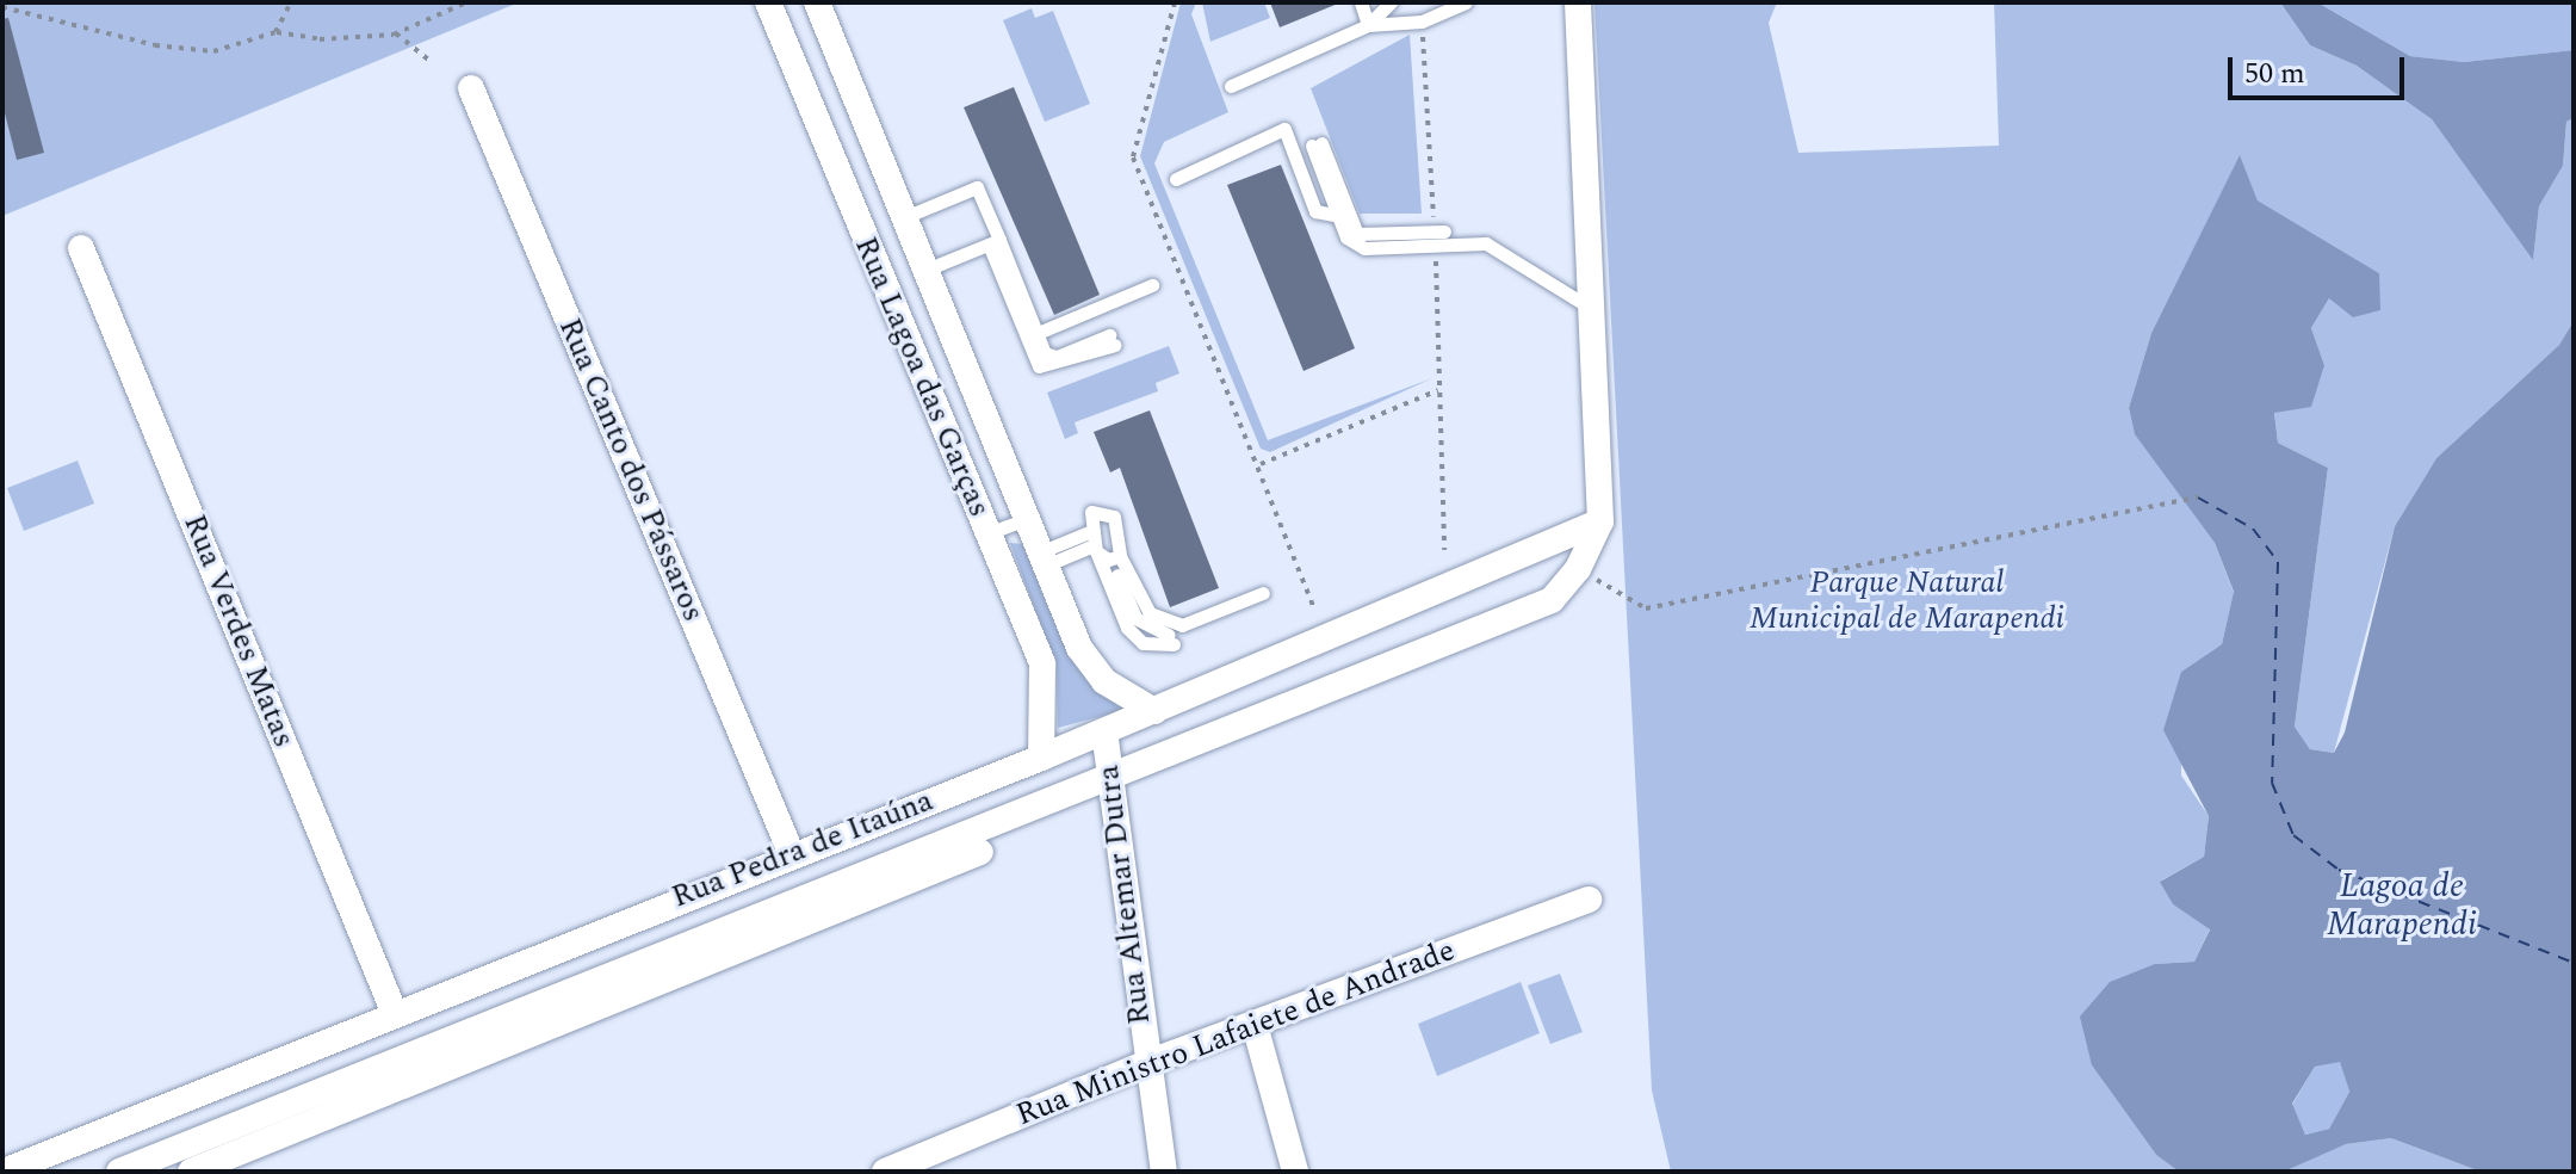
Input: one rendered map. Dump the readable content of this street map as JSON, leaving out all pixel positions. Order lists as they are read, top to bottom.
{
  "streets": {
    "street": [
      "Rua Lagoa das Garças",
      "Rua Canto dos Pássaros",
      "Rua Verdes Matas",
      "Rua Pedra de Itaúna",
      "Rua Altemar Dutra",
      "Rua Ministro Lafaiete de Andrade"
    ]
  },
  "crossings": [
    ["Rua Lagoa das Garças", "Rua Pedra de Itaúna"],
    ["Rua Canto dos Pássaros", "Rua Pedra de Itaúna"],
    ["Rua Verdes Matas", "Rua Pedra de Itaúna"],
    ["Rua Pedra de Itaúna", "Rua Altemar Dutra"],
    ["Rua Altemar Dutra", "Rua Ministro Lafaiete de Andrade"]
  ],
  "water": ["Lagoa de Marapendi"],
  "parks": ["Parque Natural Municipal de Marapendi"],
  "scale_bar": "50 m"
}
